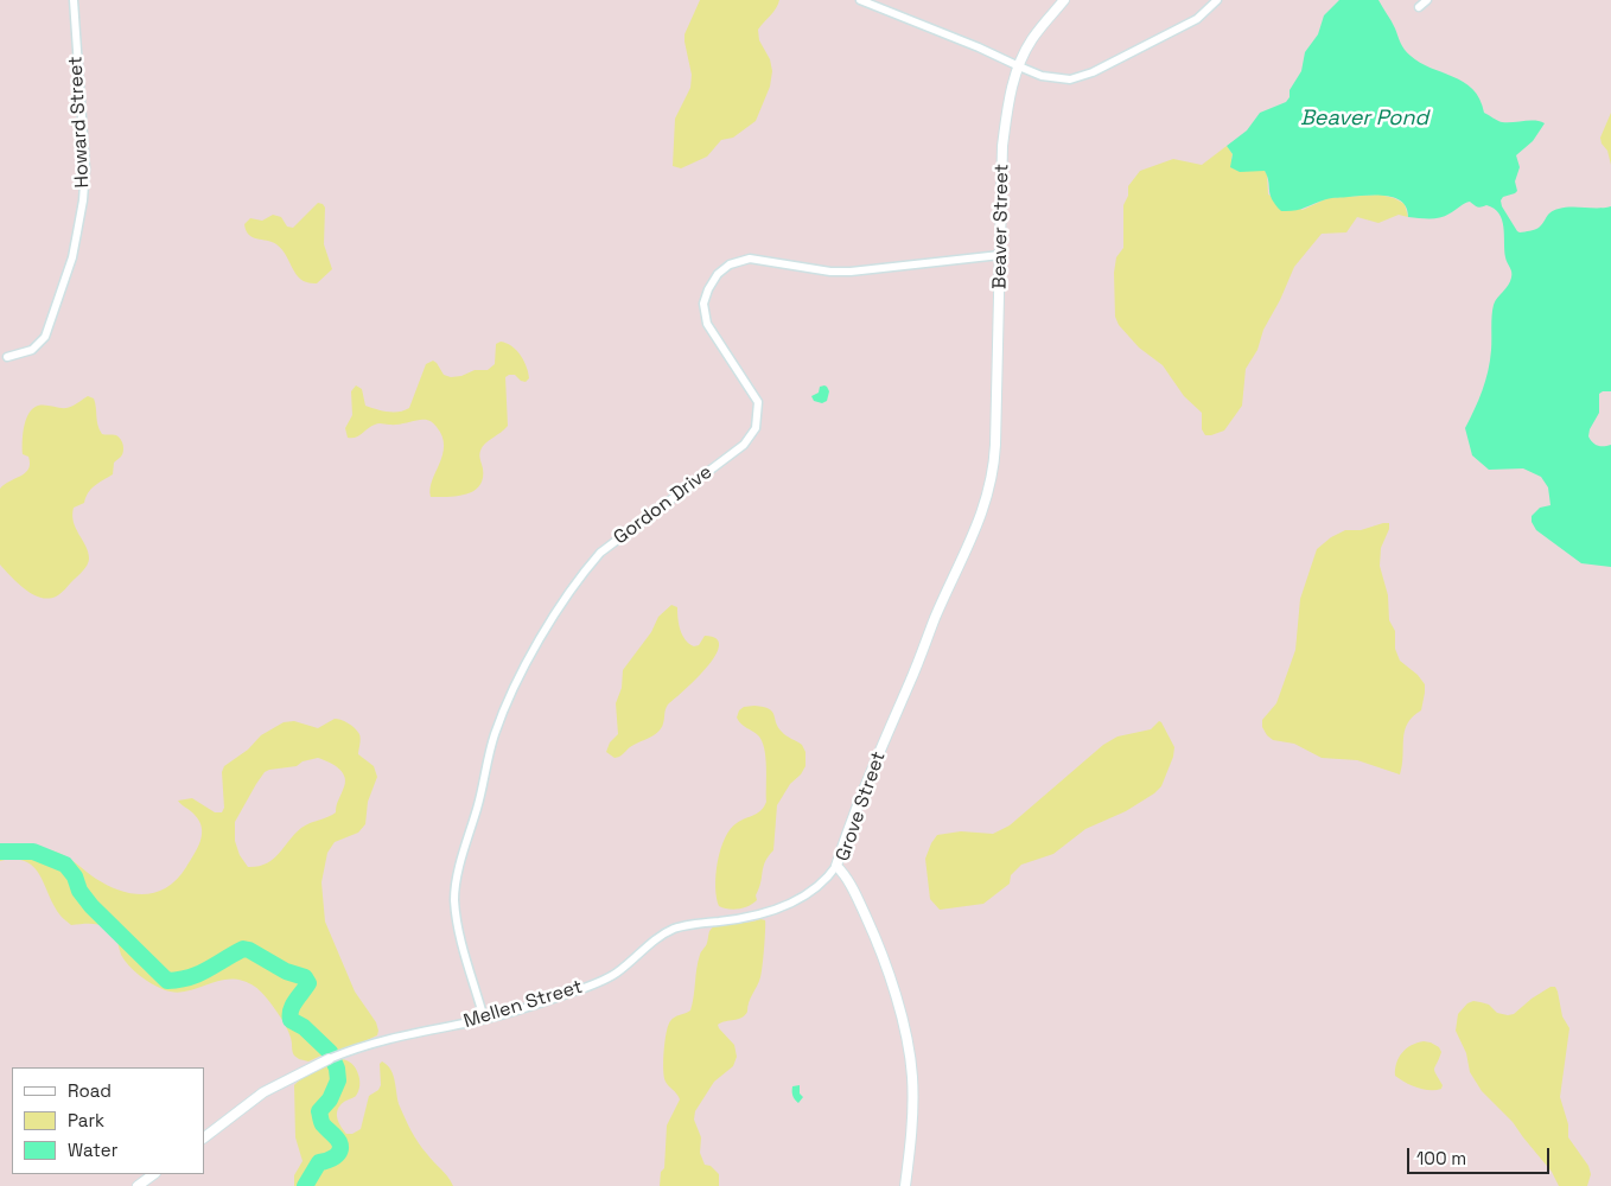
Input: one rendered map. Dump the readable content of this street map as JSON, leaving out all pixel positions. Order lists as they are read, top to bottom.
{
  "streets": {
    "street": [
      "Howard Street",
      "Beaver Street",
      "Gordon Drive",
      "Grove Street",
      "Mellen Street"
    ]
  },
  "crossings": [
    ["Beaver Street", "Gordon Drive"],
    ["Beaver Street", "Grove Street"],
    ["Gordon Drive", "Mellen Street"],
    ["Grove Street", "Mellen Street"]
  ],
  "water": ["Beaver Pond"],
  "legend": ["Road", "Park", "Water"],
  "scale_bar": "100 m"
}
